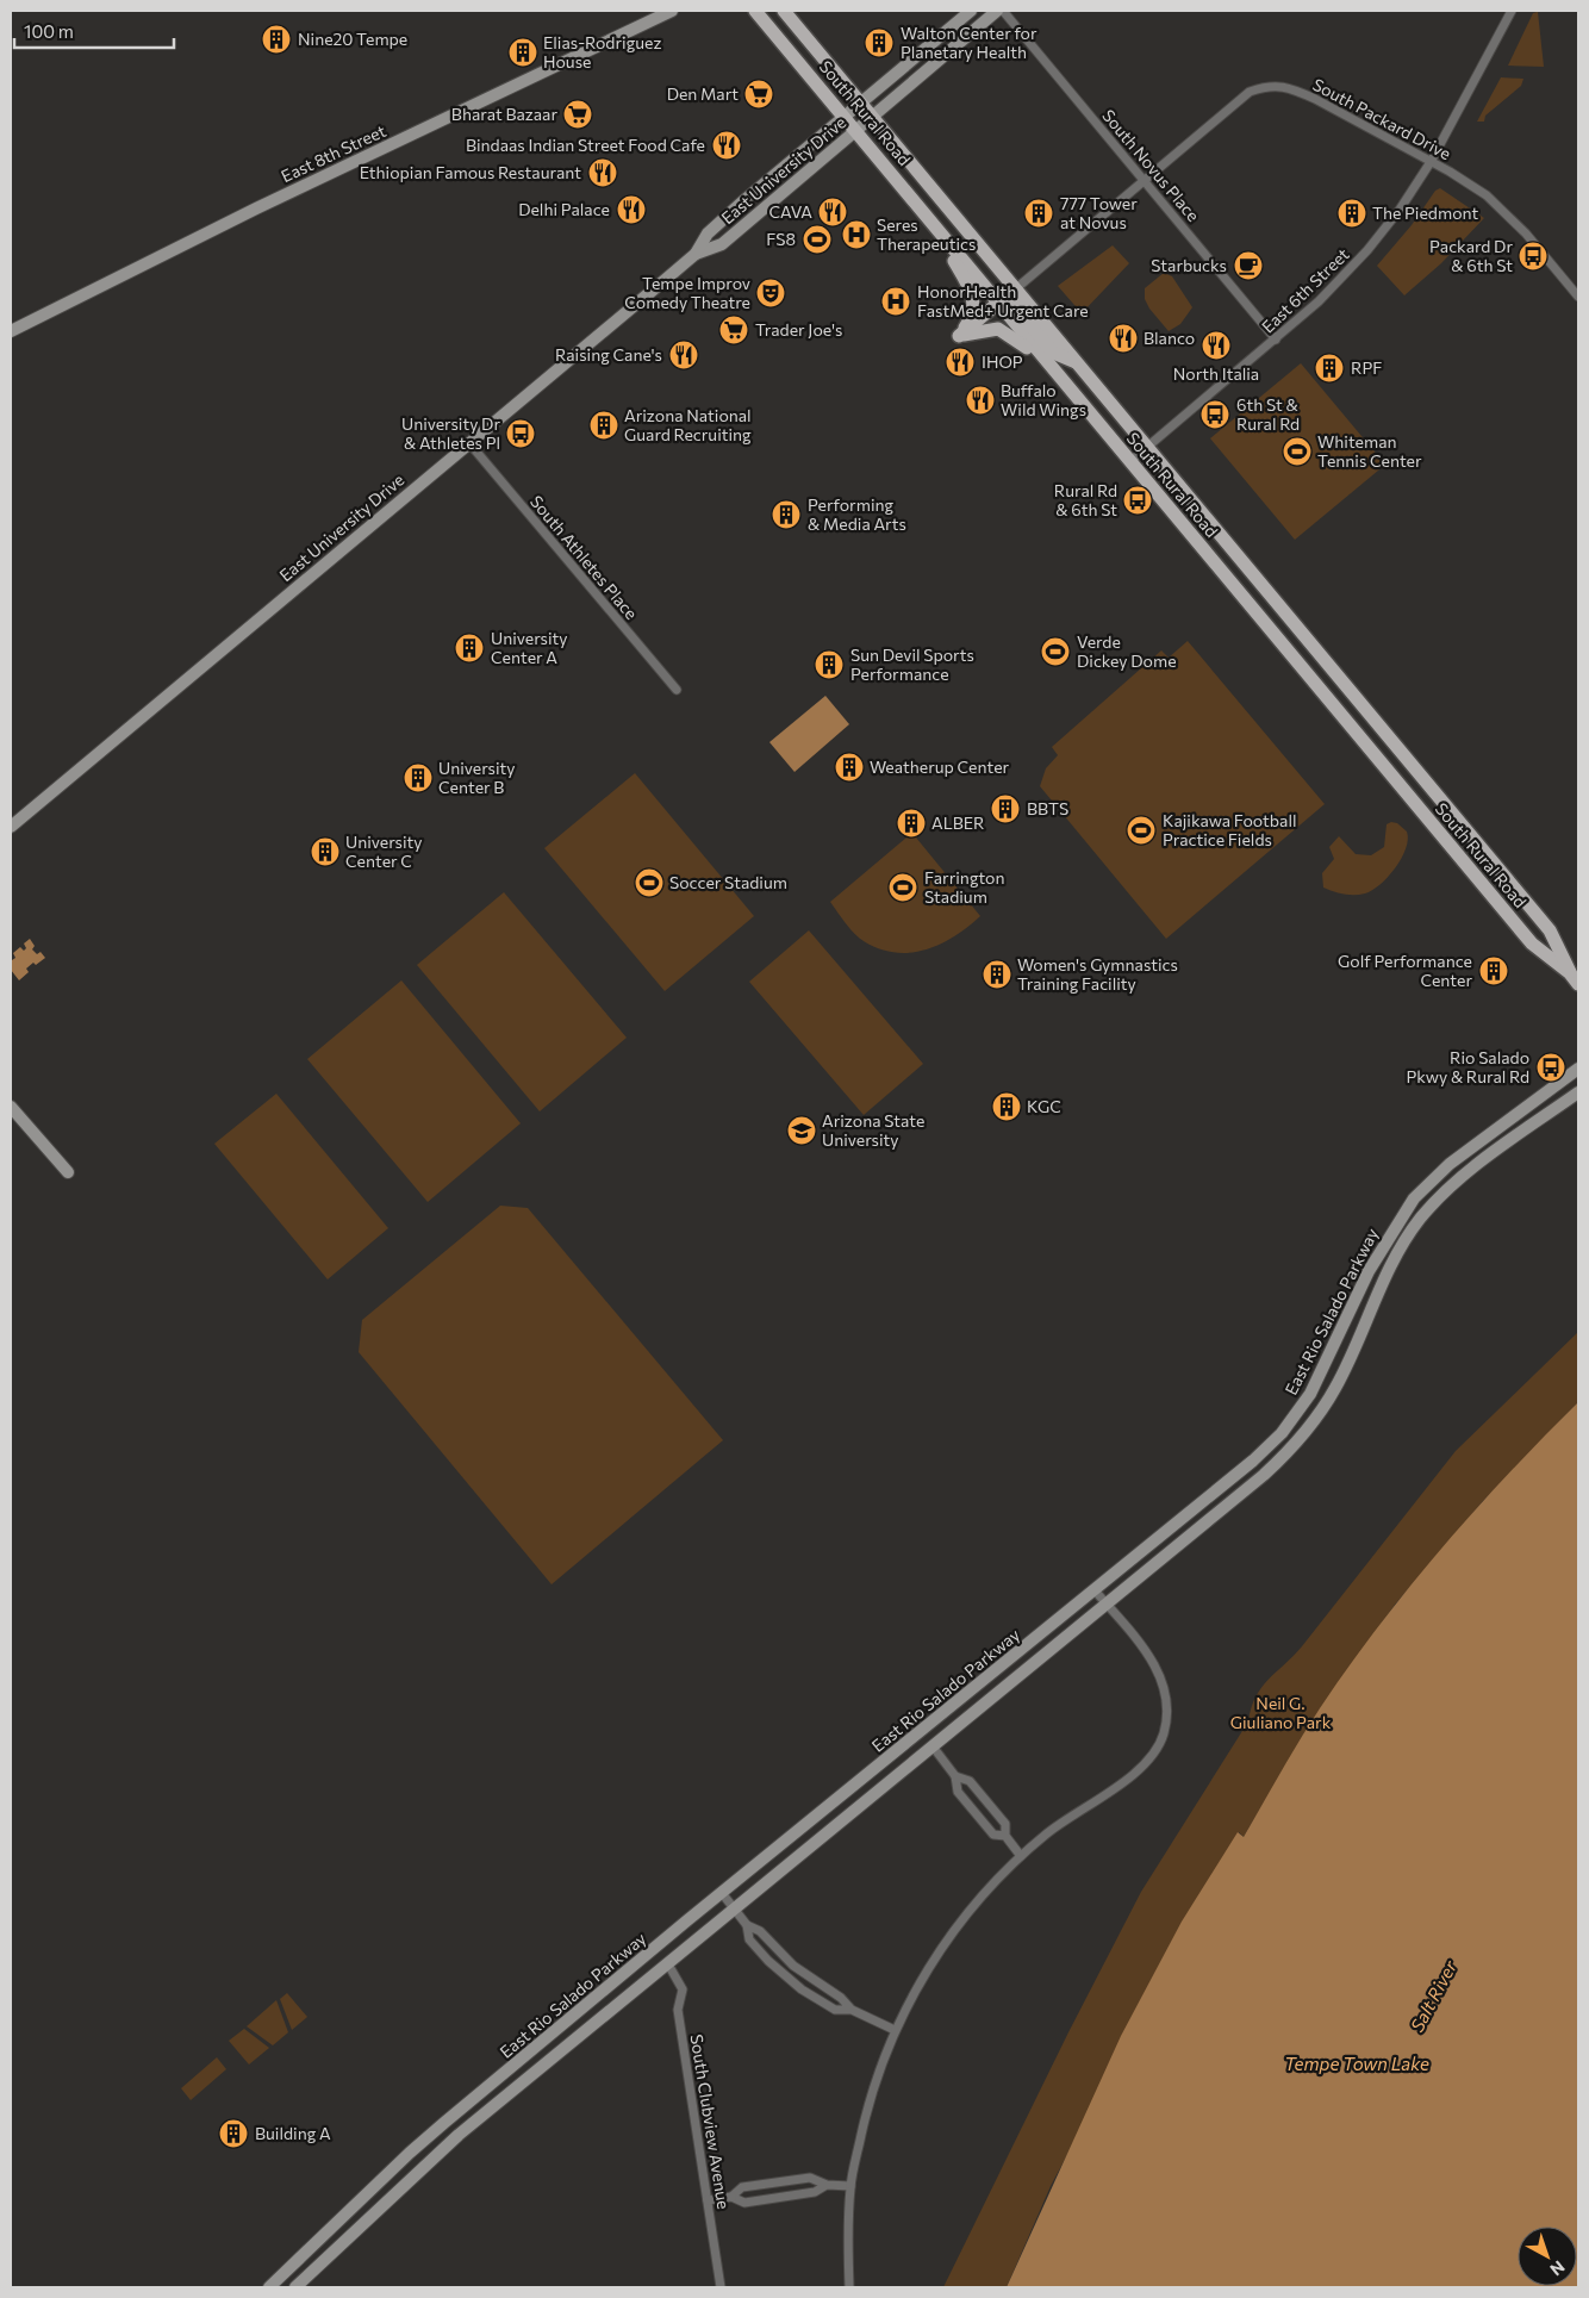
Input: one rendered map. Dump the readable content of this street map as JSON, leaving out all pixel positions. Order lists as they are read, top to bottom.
{
  "streets": {
    "main road": [
      "South Rural Road",
      "East 8th Street",
      "East University Drive",
      "East Rio Salado Parkway"
    ],
    "street": [
      "South Packard Drive",
      "South Novus Place",
      "East 6th Street",
      "South Athletes Place",
      "South Clubview Avenue"
    ]
  },
  "crossings": [
    ["South Rural Road", "South Packard Drive"],
    ["South Rural Road", "East University Drive"],
    ["South Rural Road", "East 6th Street"],
    ["South Packard Drive", "South Novus Place"],
    ["South Packard Drive", "East 6th Street"],
    ["South Novus Place", "East 6th Street"],
    ["East University Drive", "South Athletes Place"],
    ["East Rio Salado Parkway", "South Clubview Avenue"]
  ],
  "water": ["Salt River", "Tempe Town Lake"],
  "parks": ["Neil G. Giuliano Park"],
  "places": {
    "building": [
      "Nine20 Tempe",
      "Walton Center for Planetary Health",
      "Elias-Rodriguez House",
      "777 Tower at Novus",
      "The Piedmont",
      "RPF",
      "Arizona National Guard Recruiting",
      "Performing & Media Arts",
      "University Center A",
      "Sun Devil Sports Performance",
      "Weatherup Center",
      "University Center B",
      "BBTS",
      "ALBER",
      "University Center C",
      "Golf Performance Center",
      "Women's Gymnastics Training Facility",
      "KGC",
      "Building A"
    ],
    "supermarket": ["Den Mart", "Bharat Bazaar", "Trader Joe's"],
    "restaurant": [
      "Bindaas Indian Street Food Cafe",
      "Ethiopian Famous Restaurant",
      "Delhi Palace",
      "CAVA",
      "Blanco",
      "North Italia",
      "Raising Cane's",
      "IHOP",
      "Buffalo Wild Wings"
    ],
    "hospital": ["Seres Therapeutics", "HonorHealth FastMed+ Urgent Care"],
    "sports": [
      "FS8",
      "Whiteman Tennis Center",
      "Verde Dickey Dome",
      "Kajikawa Football Practice Fields",
      "Soccer Stadium",
      "Farrington Stadium"
    ],
    "bus stop": [
      "Packard Dr & 6th St",
      "6th St & Rural Rd",
      "University Dr & Athletes Pl",
      "Rural Rd & 6th St",
      "Rio Salado Pkwy & Rural Rd"
    ],
    "cafe": ["Starbucks"],
    "theatre": ["Tempe Improv Comedy Theatre"],
    "school or university": ["Arizona State University"]
  },
  "scale_bar": "100 m",
  "north": "bottom right"
}
